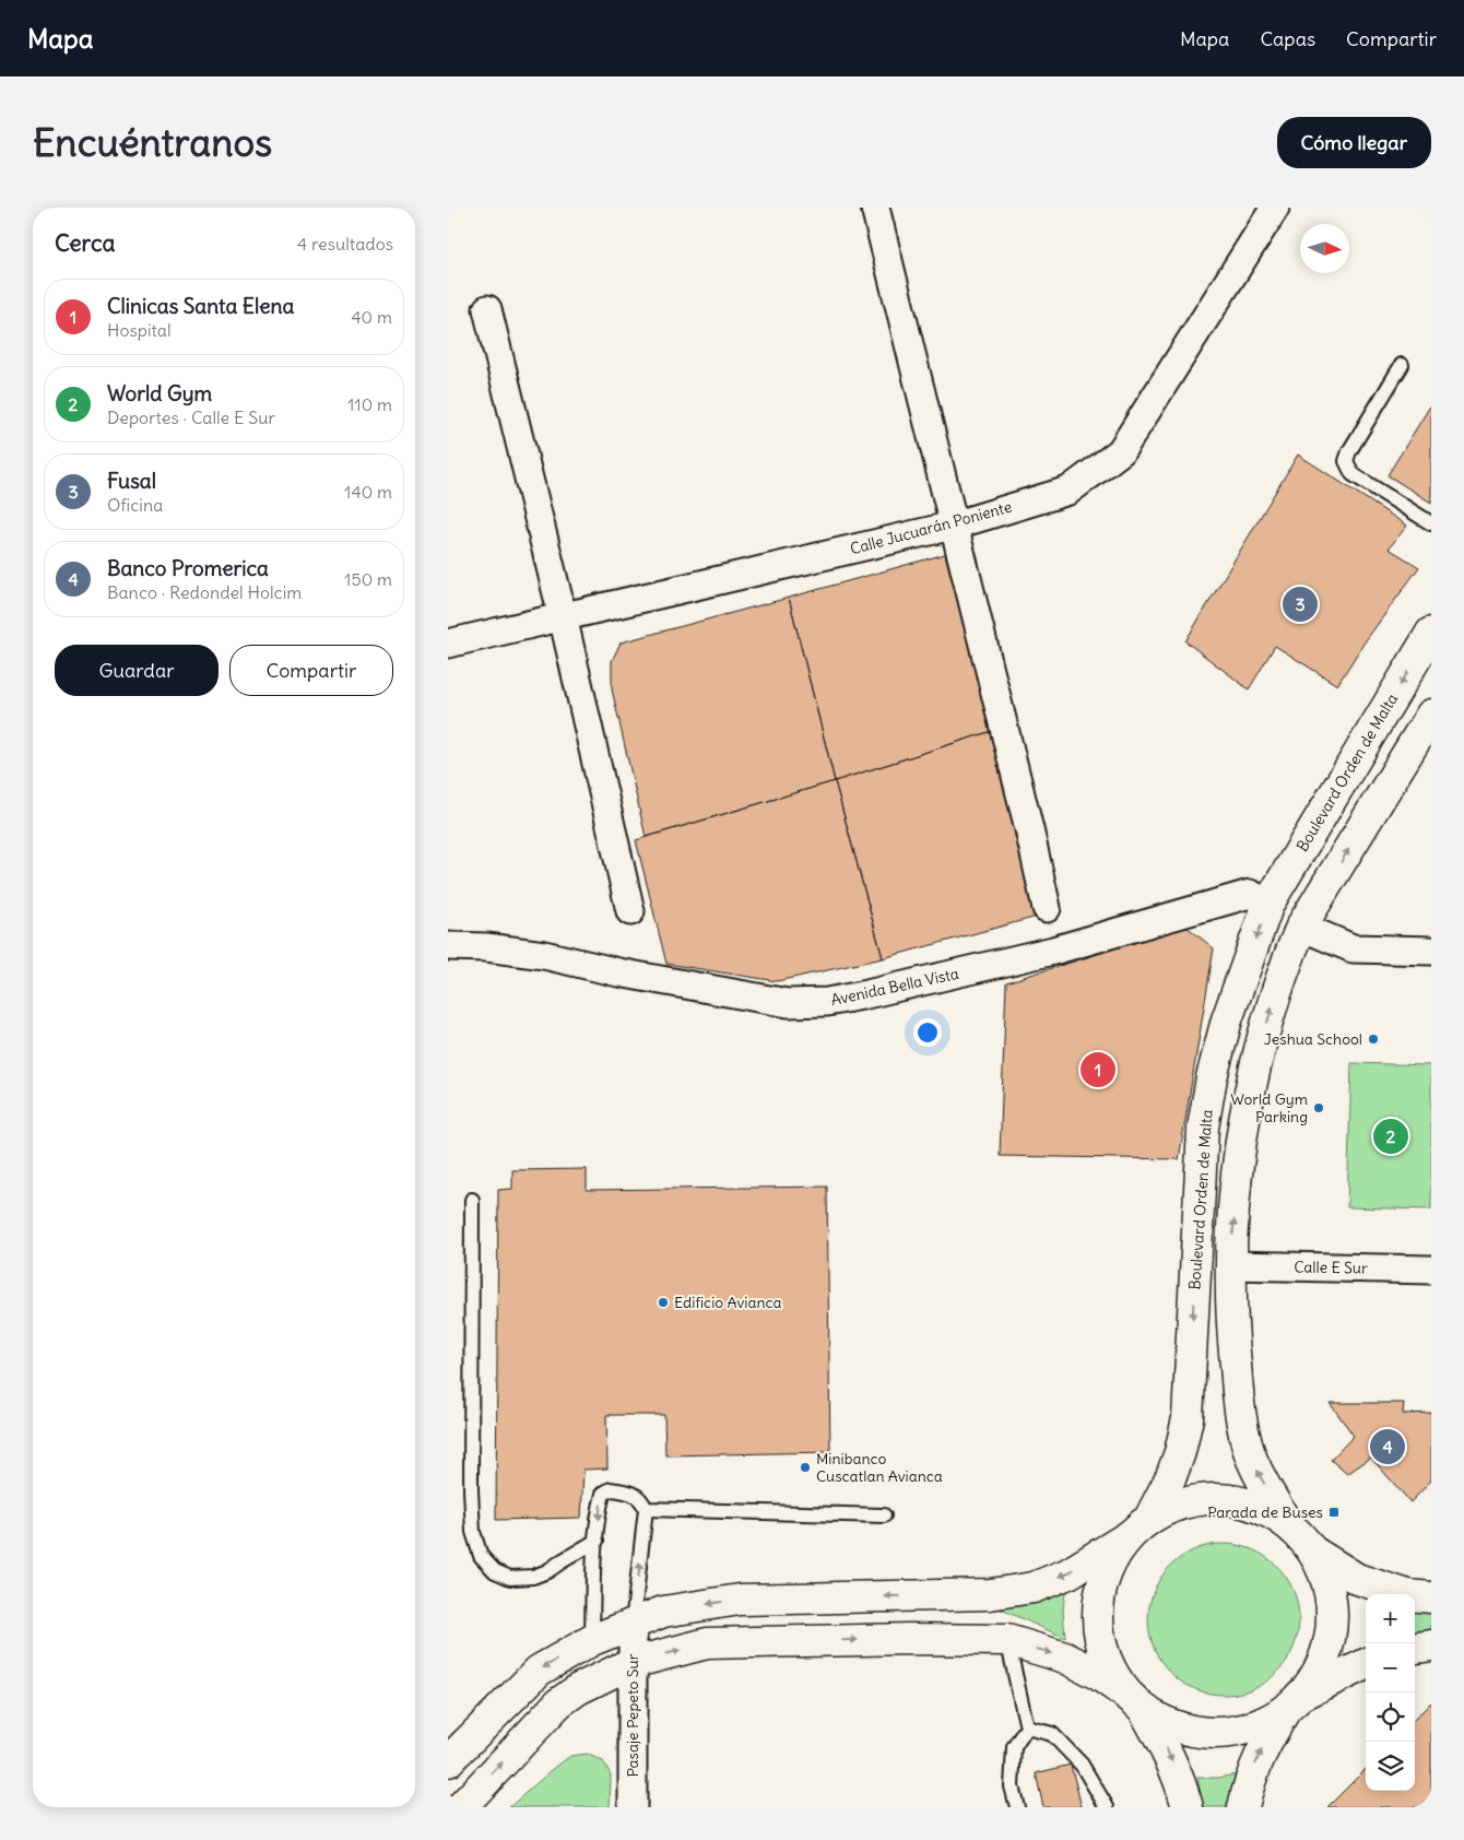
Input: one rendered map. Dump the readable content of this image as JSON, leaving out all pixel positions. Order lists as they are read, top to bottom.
{
  "streets": {
    "main road": ["Boulevard Orden de Malta"],
    "street": [
      "Calle Jucuarán Poniente",
      "Avenida Bella Vista",
      "Calle E Sur",
      "Pasaje Pepeto Sur"
    ]
  },
  "crossings": [
    ["Boulevard Orden de Malta", "Avenida Bella Vista"]
  ],
  "places": {
    "other": [
      "Jeshua School",
      "World Gym Parking",
      "Edificio Avianca",
      "Minibanco Cuscatlan Avianca"
    ],
    "transit": ["Parada de Buses"]
  },
  "north": "right",
  "page": {
    "header": "Mapa",
    "nav": ["Mapa", "Capas", "Compartir"],
    "buttons": [
      "Cómo llegar",
      ["Guardar", "Compartir"]
    ],
    "title": "Encuéntranos",
    "heading": ["Cerca", "4 resultados"],
    "list": [
      {
        "mark": "1",
        "name": "Clinicas Santa Elena",
        "note": "Hospital",
        "value": "40 m"
      },
      {
        "mark": "2",
        "name": "World Gym",
        "note": "Deportes · Calle E Sur",
        "value": "110 m"
      },
      {
        "mark": "3",
        "name": "Fusal",
        "note": "Oficina",
        "value": "140 m"
      },
      {
        "mark": "4",
        "name": "Banco Promerica",
        "note": "Banco · Redondel Holcim",
        "value": "150 m"
      }
    ],
    "pins": [
      "3",
      "1",
      "2",
      "4"
    ],
    "map_buttons": ["+", "−"]
  }
}
